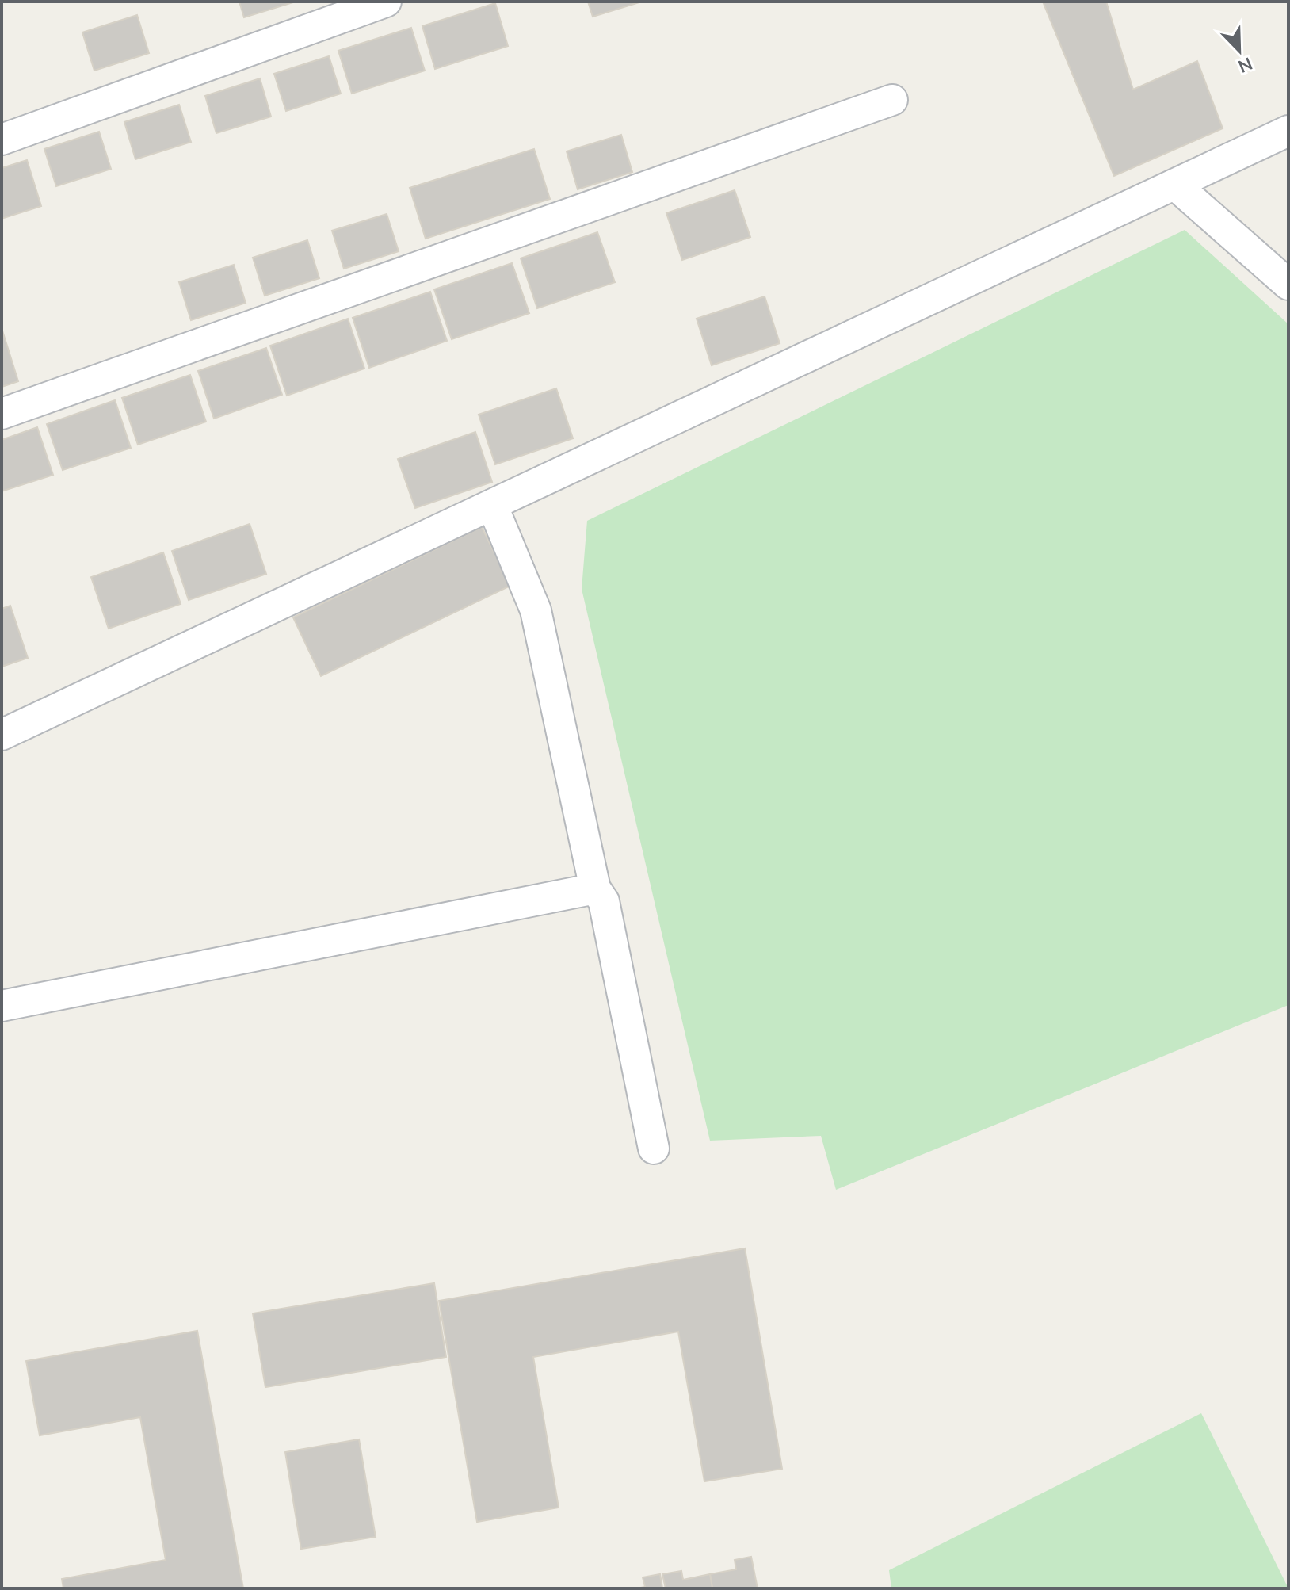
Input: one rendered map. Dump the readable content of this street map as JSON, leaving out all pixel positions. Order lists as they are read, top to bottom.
{
  "north": "bottom right"
}
